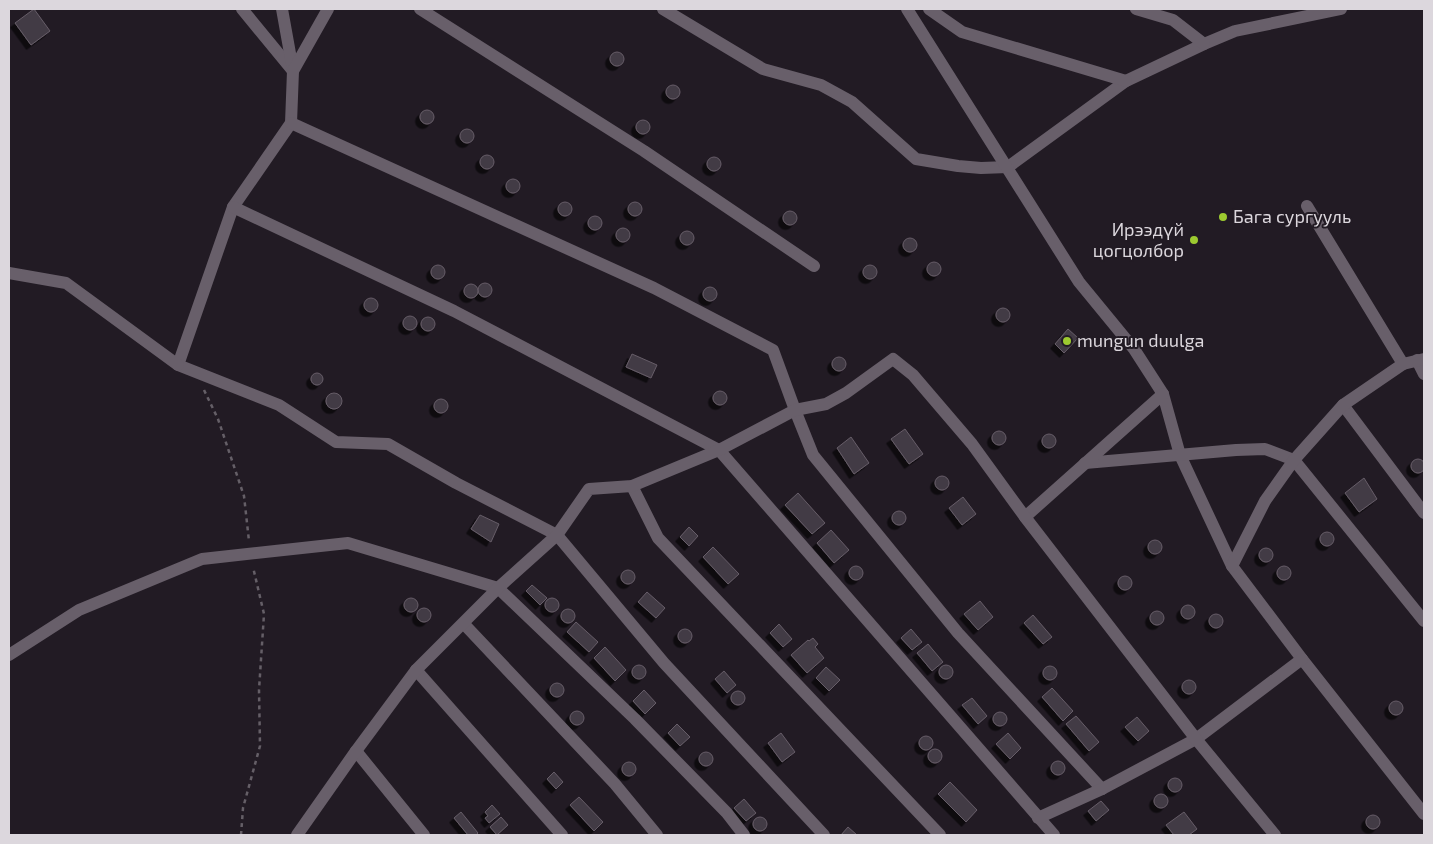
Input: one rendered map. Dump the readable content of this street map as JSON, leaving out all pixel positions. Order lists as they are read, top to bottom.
{
  "places": ["Бага сургууль", "Ирээдүй цогцолбор", "mungun duulga"]
}
